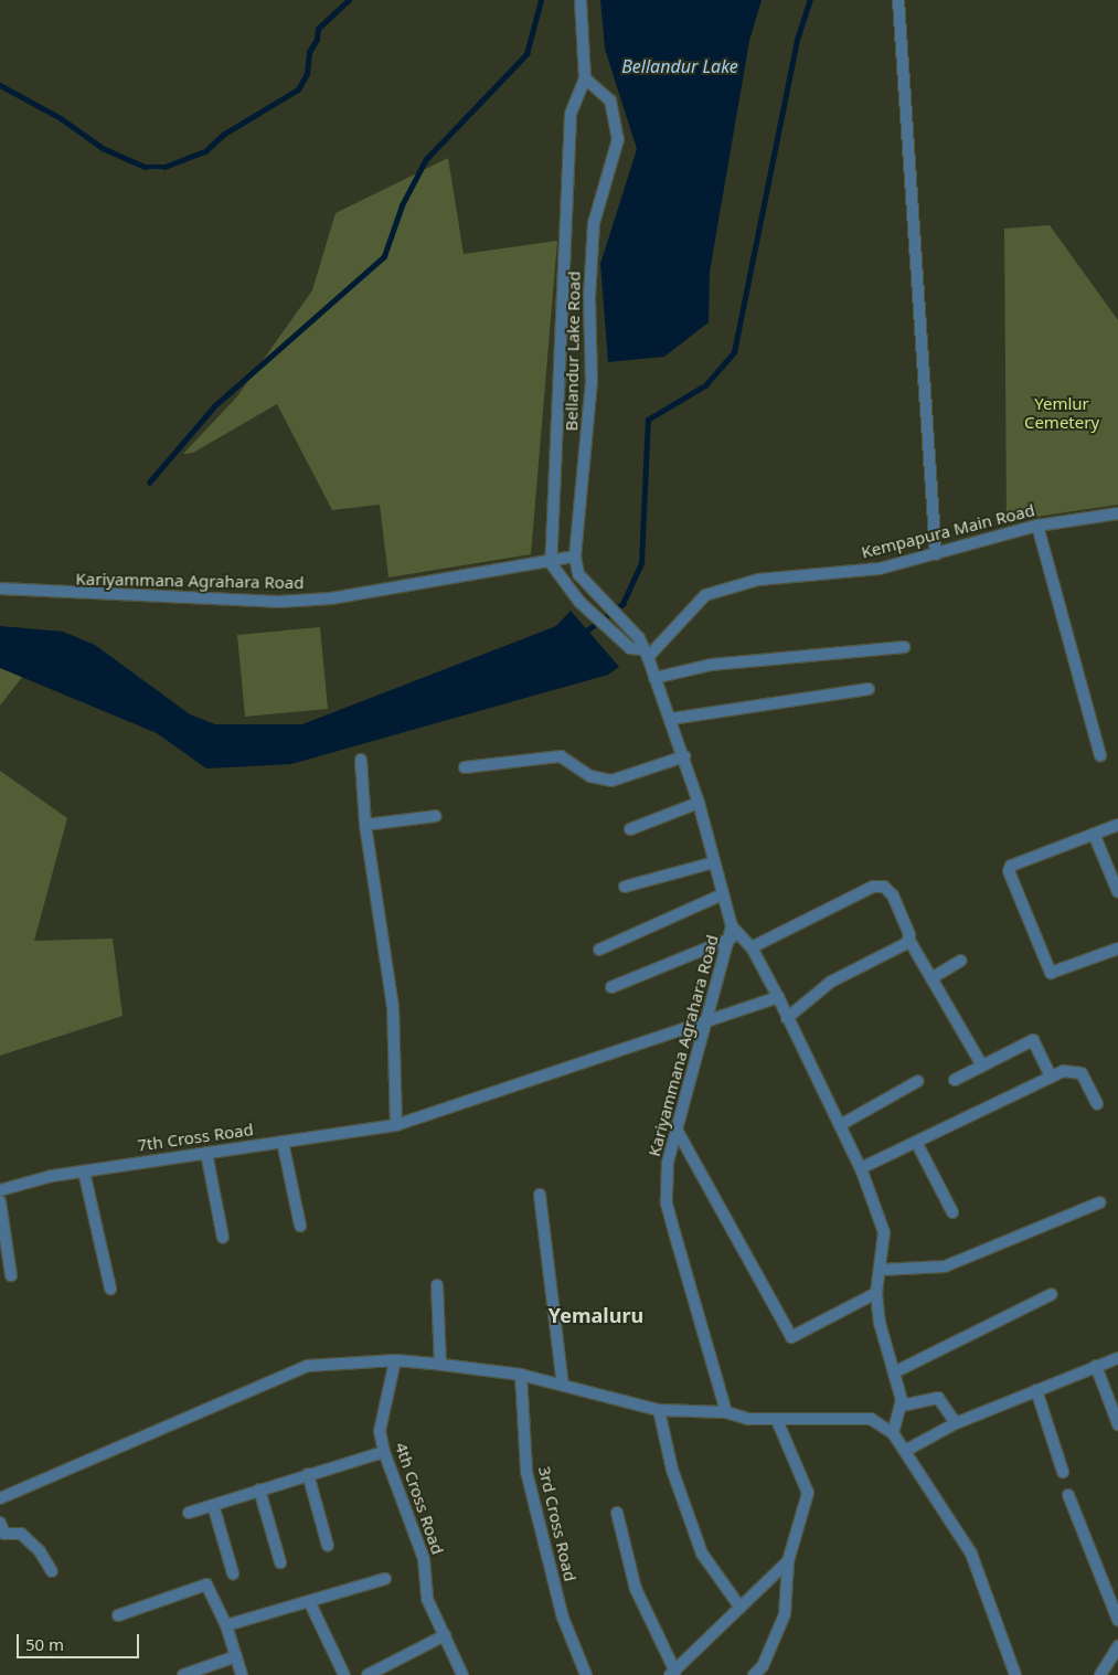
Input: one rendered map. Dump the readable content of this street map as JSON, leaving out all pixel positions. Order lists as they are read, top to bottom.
{
  "streets": {
    "street": [
      "Bellandur Lake Road",
      "Kempapura Main Road",
      "Kariyammana Agrahara Road",
      "7th Cross Road",
      "4th Cross Road",
      "3rd Cross Road"
    ]
  },
  "crossings": [
    ["Bellandur Lake Road", "Kempapura Main Road"],
    ["Bellandur Lake Road", "Kariyammana Agrahara Road"],
    ["Kariyammana Agrahara Road", "7th Cross Road"]
  ],
  "districts": ["Yemaluru"],
  "water": ["Bellandur Lake"],
  "parks": ["Yemlur Cemetery"],
  "scale_bar": "50 m"
}
